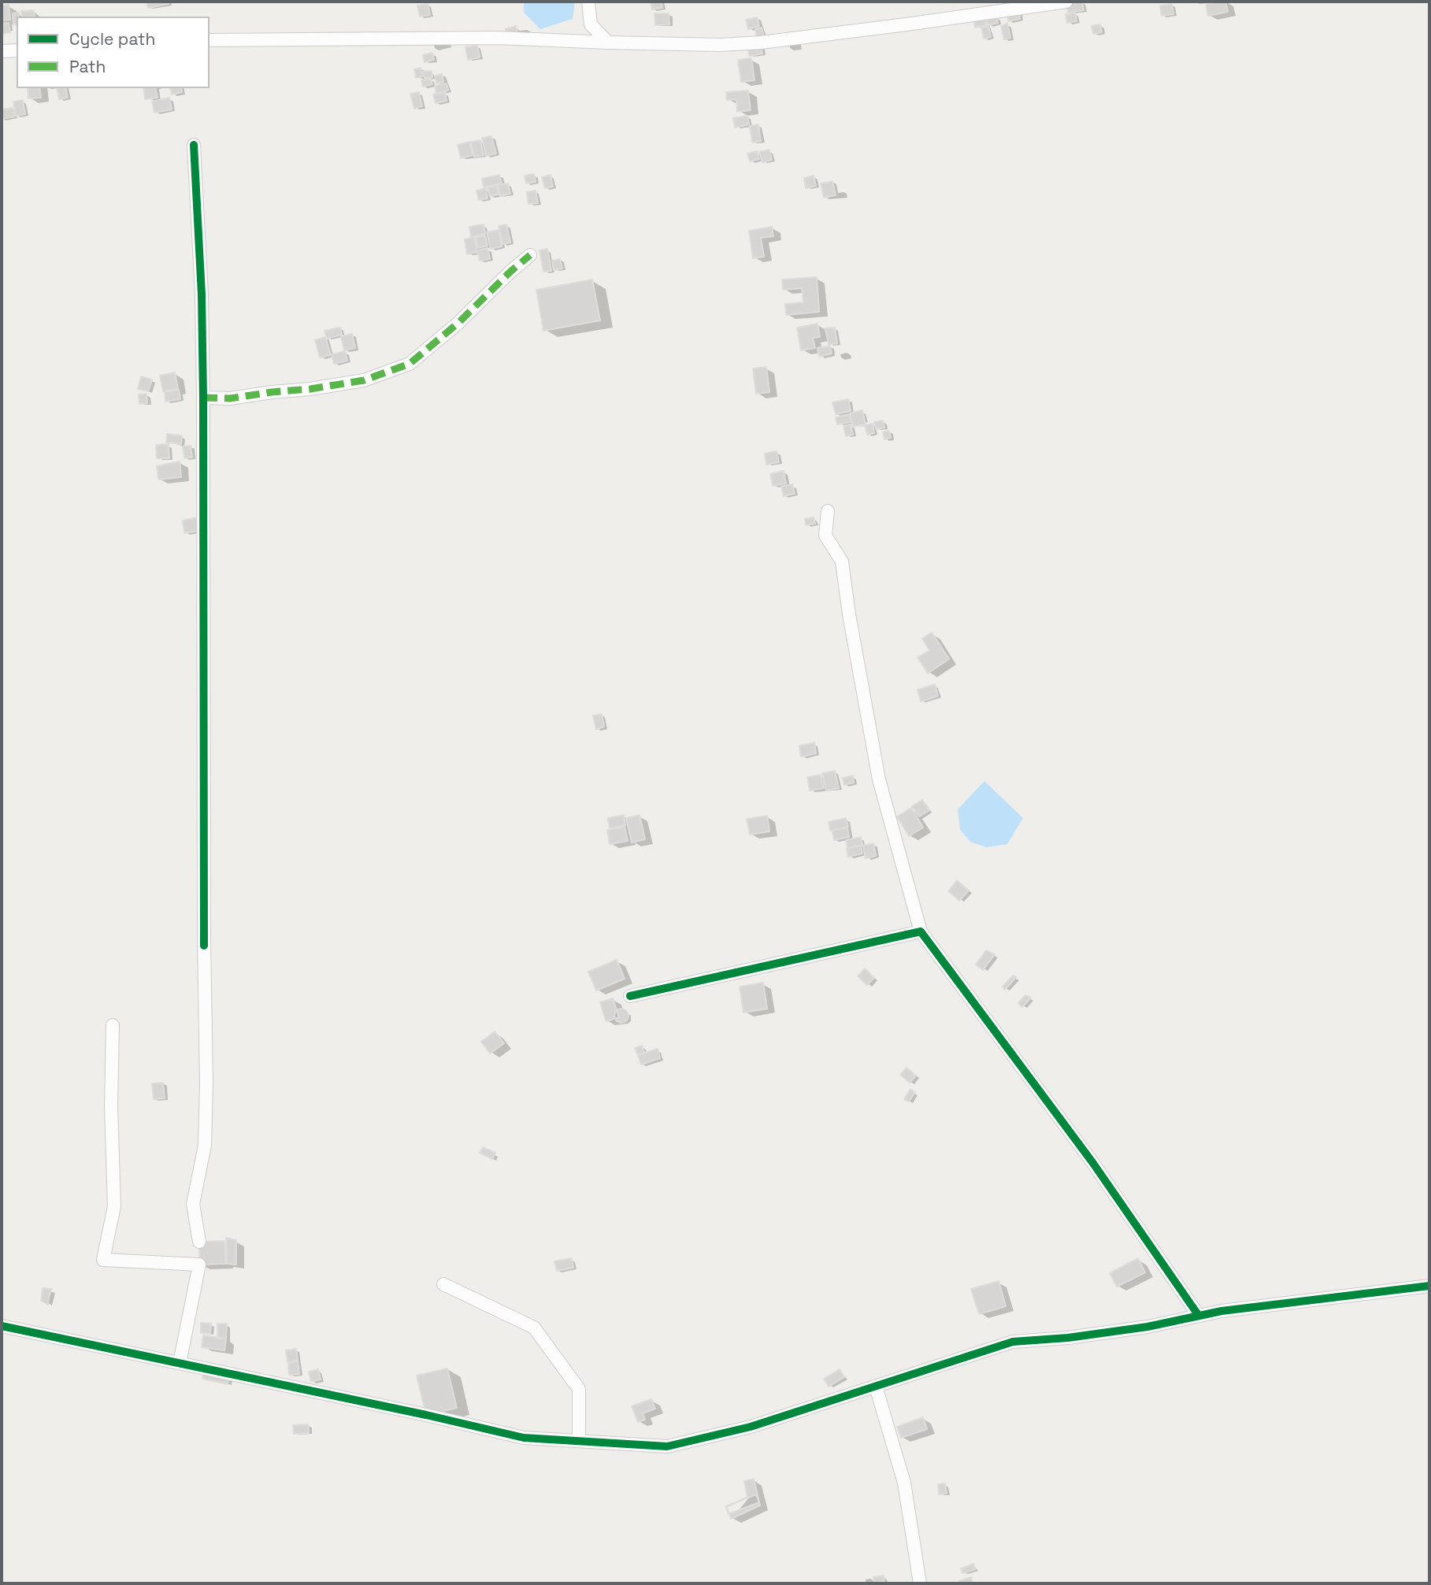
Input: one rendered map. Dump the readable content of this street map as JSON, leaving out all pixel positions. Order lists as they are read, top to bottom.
{
  "legend": ["Cycle path", "Path"]
}
